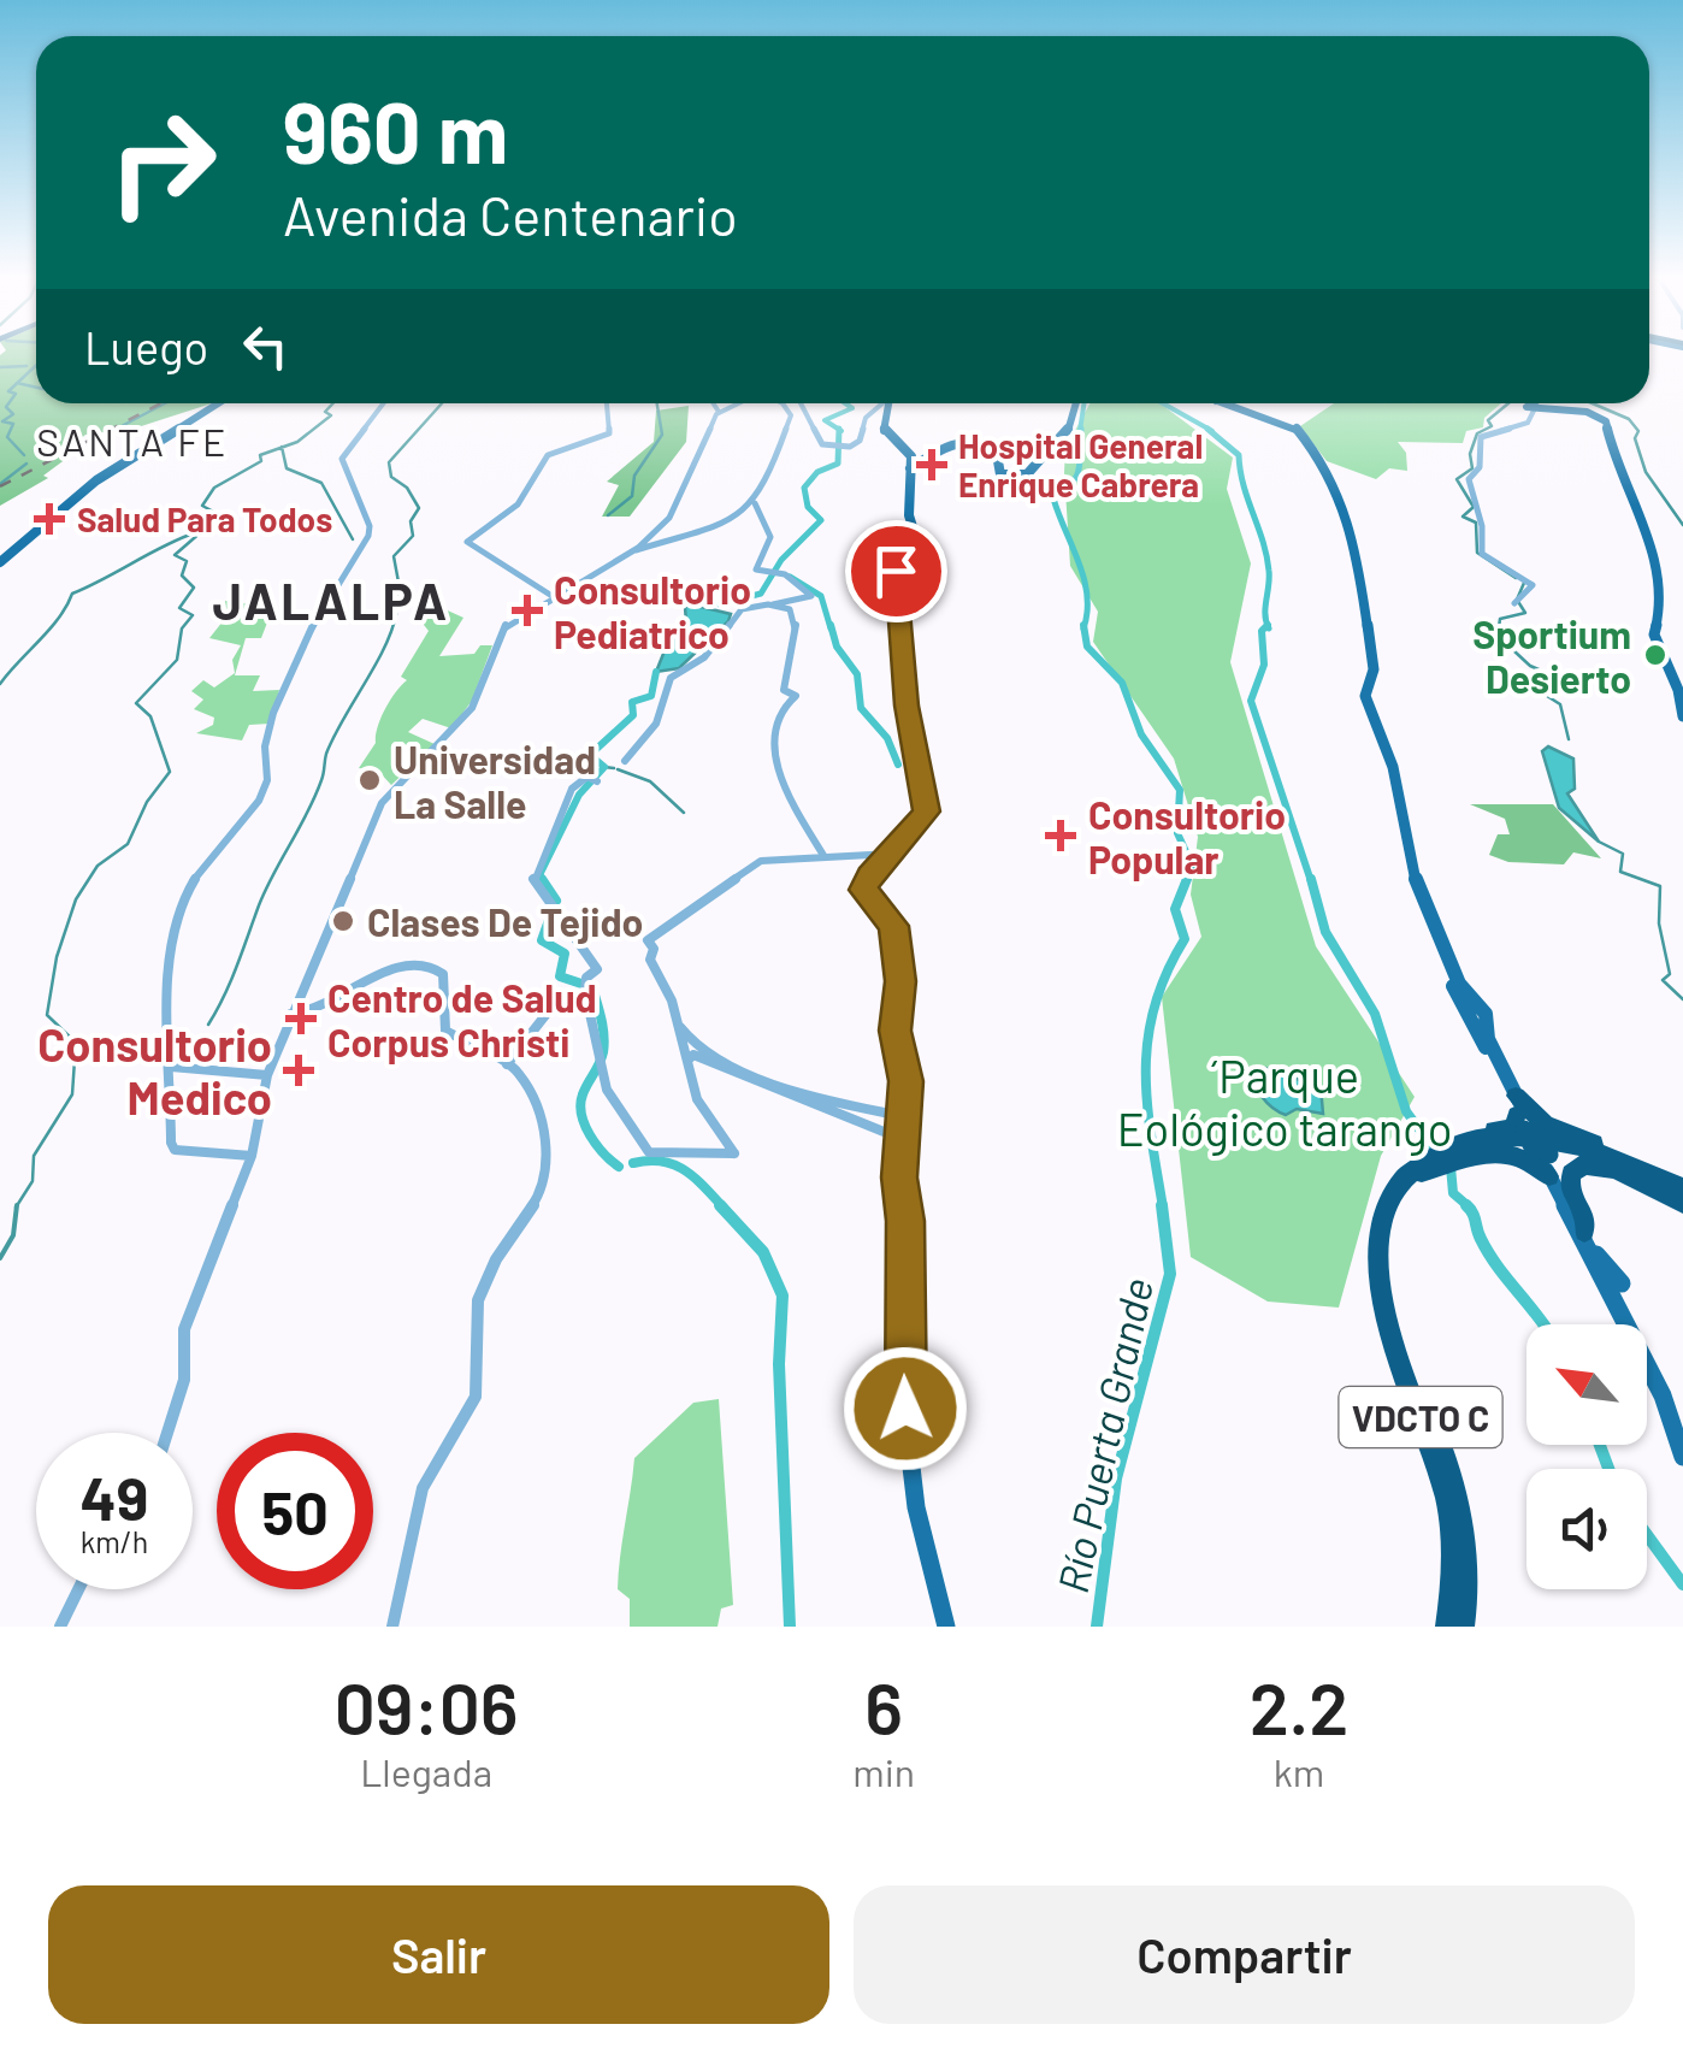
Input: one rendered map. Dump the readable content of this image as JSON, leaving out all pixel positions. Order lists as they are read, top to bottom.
{
  "streets": {
    "highway": ["VDCTO C"]
  },
  "districts": ["SANTA FE", "JALALPA"],
  "water": ["Río Puerta Grande"],
  "parks": ["´Parque Eológico tarango"],
  "places": {
    "health": [
      "Hospital General Enrique Cabrera",
      "Salud Para Todos",
      "Consultorio Pediatrico",
      "Consultorio Popular",
      "Centro de Salud Corpus Christi",
      "Consultorio Medico"
    ],
    "other": ["Sportium Desierto", "Universidad La Salle", "Clases De Tejido"]
  },
  "north": "top left",
  "page": {
    "turn": ["960 m", "Avenida Centenario"],
    "then": "Luego",
    "speed": "49 km/h",
    "limit": "50",
    "eta": [
      "09:06",
      "Llegada",
      "6",
      "min",
      "2.2",
      "km"
    ],
    "buttons": ["Salir", "Compartir"]
  }
}
